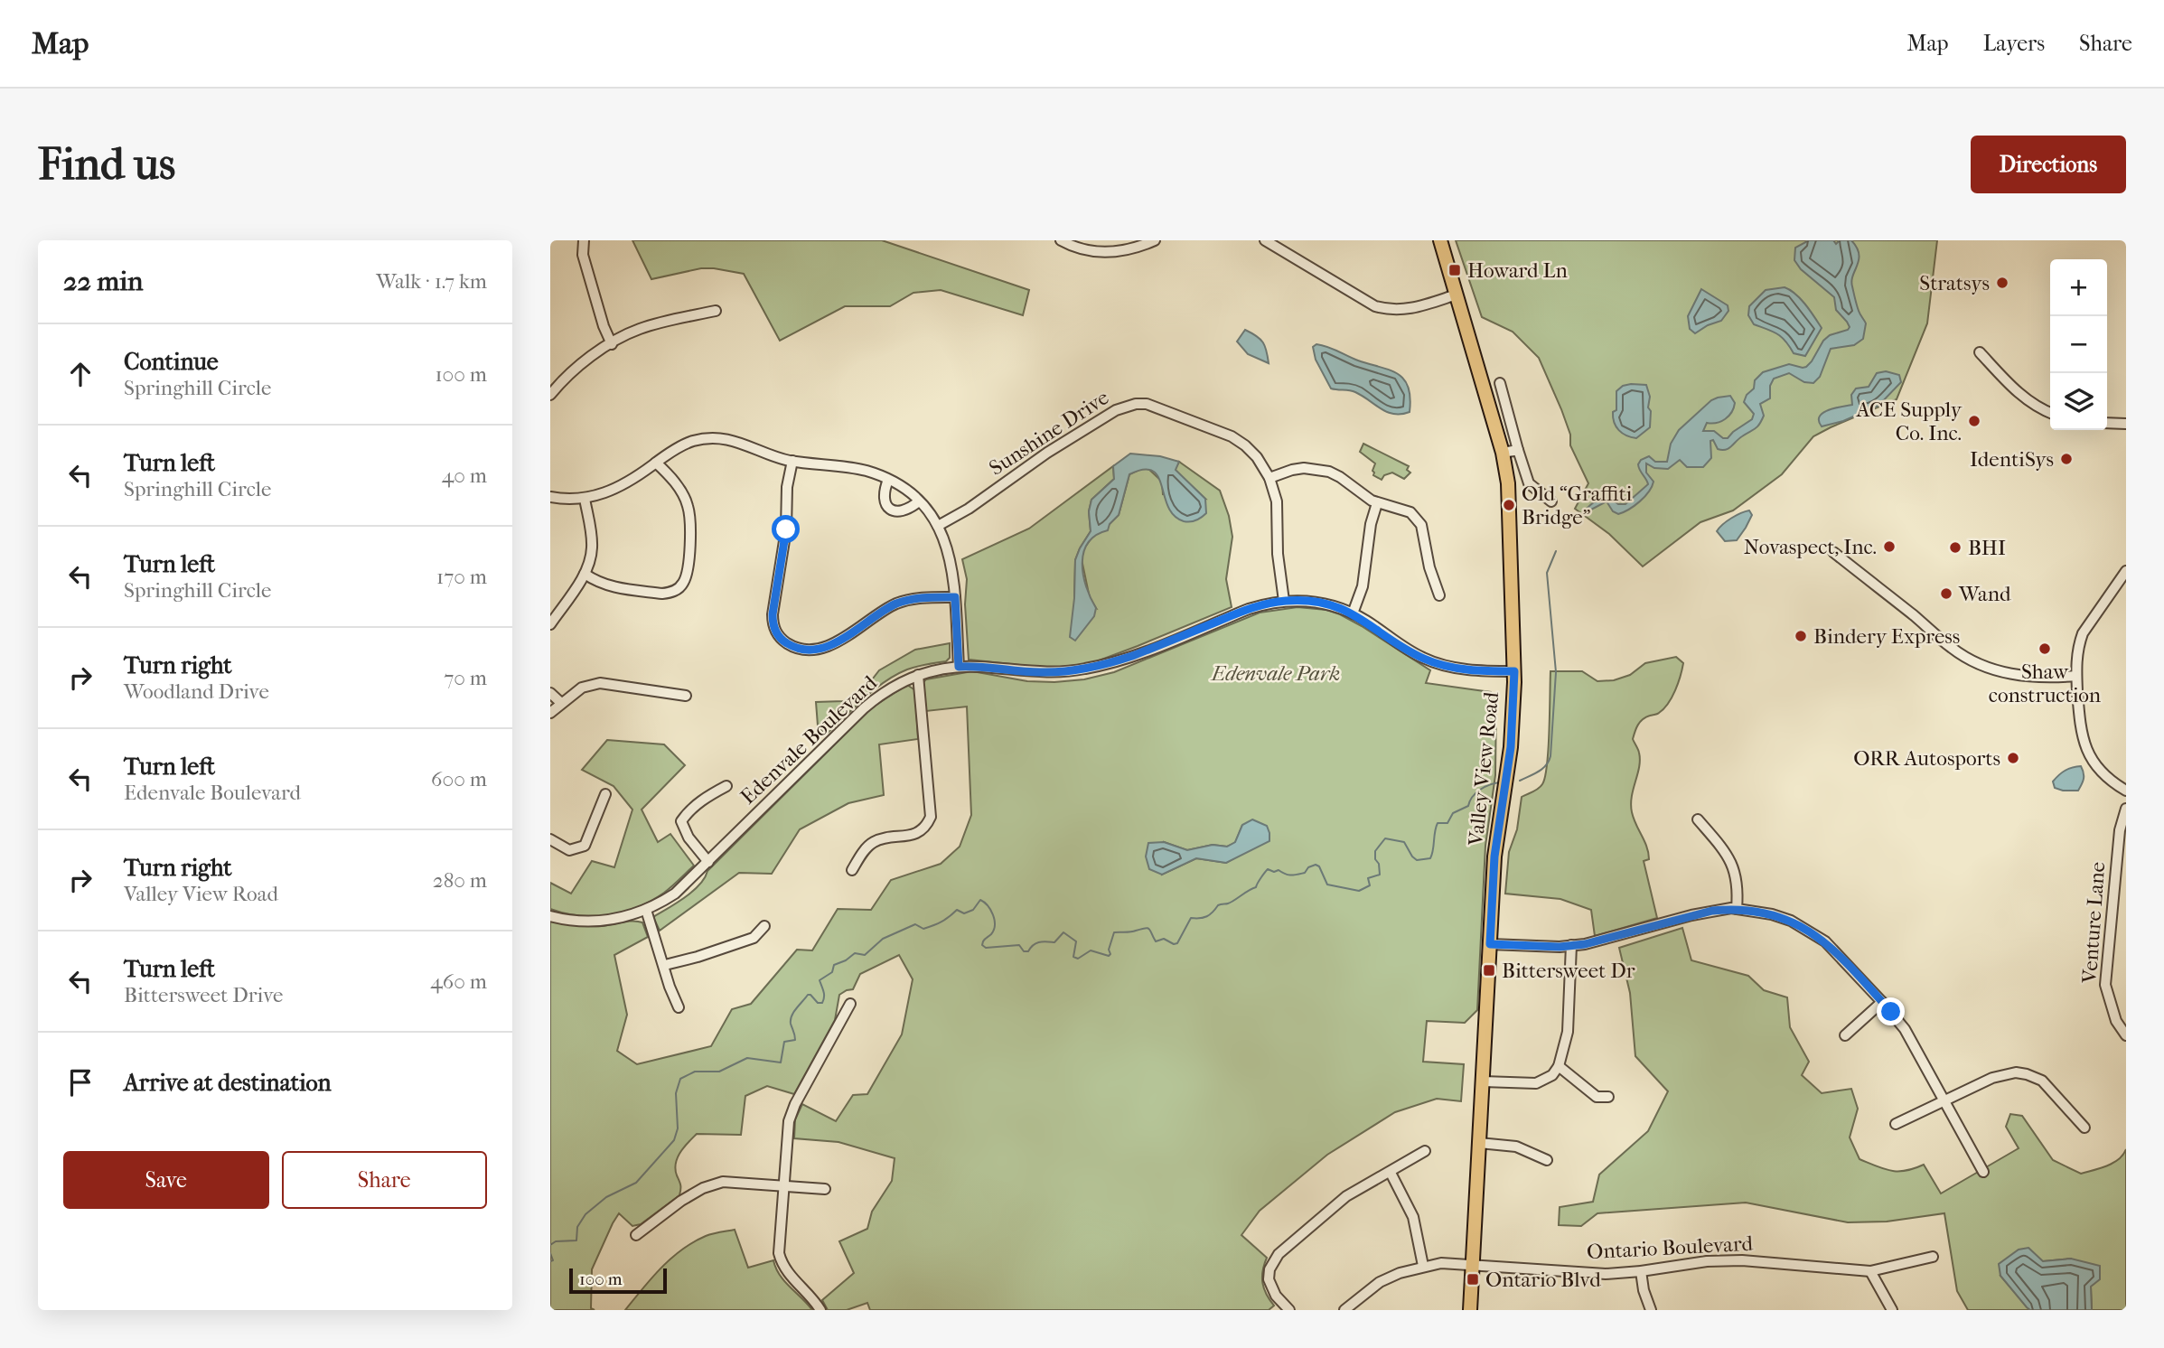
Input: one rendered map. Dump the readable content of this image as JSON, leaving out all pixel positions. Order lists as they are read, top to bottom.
{
  "streets": {
    "main road": ["Valley View Road"],
    "street": [
      "Sunshine Drive",
      "Edenvale Boulevard",
      "Venture Lane",
      "Ontario Boulevard"
    ]
  },
  "crossings": [
    ["Sunshine Drive", "Edenvale Boulevard"],
    ["Edenvale Boulevard", "Valley View Road"],
    ["Valley View Road", "Ontario Boulevard"]
  ],
  "parks": ["Edenvale Park"],
  "places": {
    "transit": ["Howard Ln", "Bittersweet Dr", "Ontario Blvd"],
    "other": [
      "Stratsys",
      "ACE Supply Co. Inc.",
      "IdentiSys",
      "Old “Graffiti Bridge”",
      "Novaspect, Inc.",
      "BHI",
      "Wand",
      "Bindery Express",
      "Shaw construction",
      "ORR Autosports"
    ]
  },
  "scale_bar": "100 m",
  "page": {
    "header": "Map",
    "nav": ["Map", "Layers", "Share"],
    "buttons": [
      "Directions",
      ["Save", "Share"]
    ],
    "title": "Find us",
    "heading": ["22 min", "Walk · 1.7 km"],
    "map_buttons": ["+", "−"],
    "list": [
      ["Continue", "Springhill Circle", "100 m"],
      ["Turn left", "Springhill Circle", "40 m"],
      ["Turn left", "Springhill Circle", "170 m"],
      ["Turn right", "Woodland Drive", "70 m"],
      ["Turn left", "Edenvale Boulevard", "600 m"],
      ["Turn right", "Valley View Road", "280 m"],
      ["Turn left", "Bittersweet Drive", "460 m"],
      "Arrive at destination"
    ],
    "scale": "100 m"
  }
}
